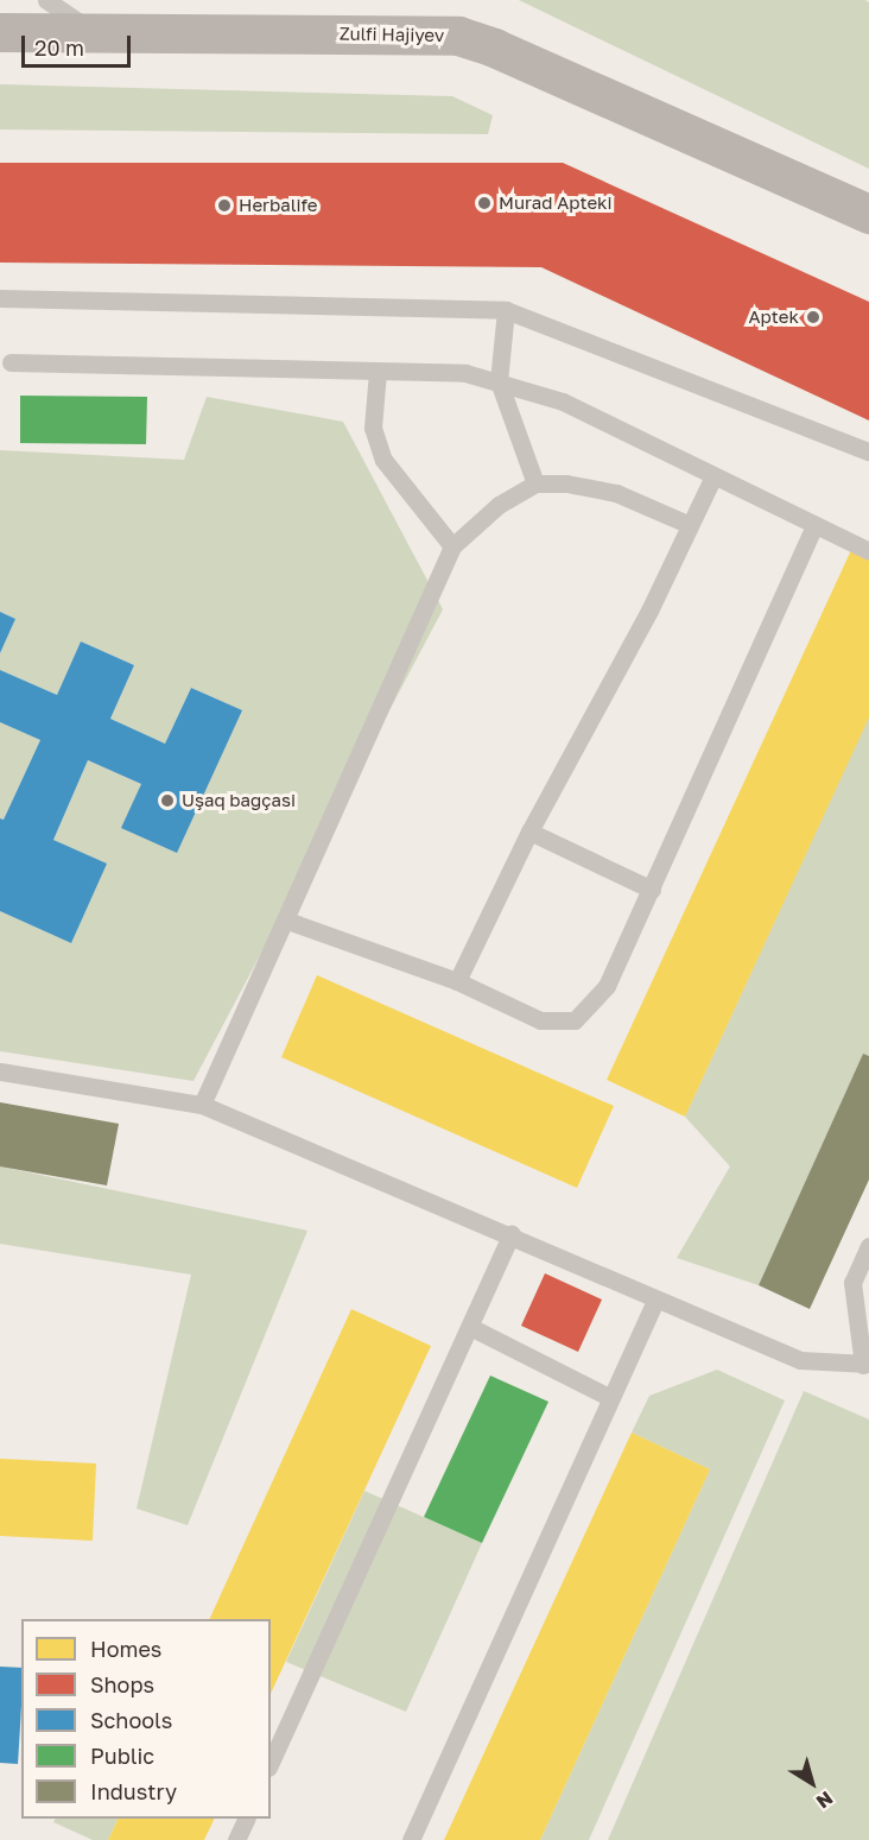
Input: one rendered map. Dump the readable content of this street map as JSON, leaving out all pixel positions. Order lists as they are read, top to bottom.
{
  "streets": {
    "main road": ["Zulfi Hajiyev"]
  },
  "places": [
    "Murad Apteki",
    "Herbalife",
    "Aptek",
    "Uşaq bağçasi"
  ],
  "legend": [
    "Homes",
    "Shops",
    "Schools",
    "Public",
    "Industry"
  ],
  "scale_bar": "20 m",
  "north": "bottom right"
}
